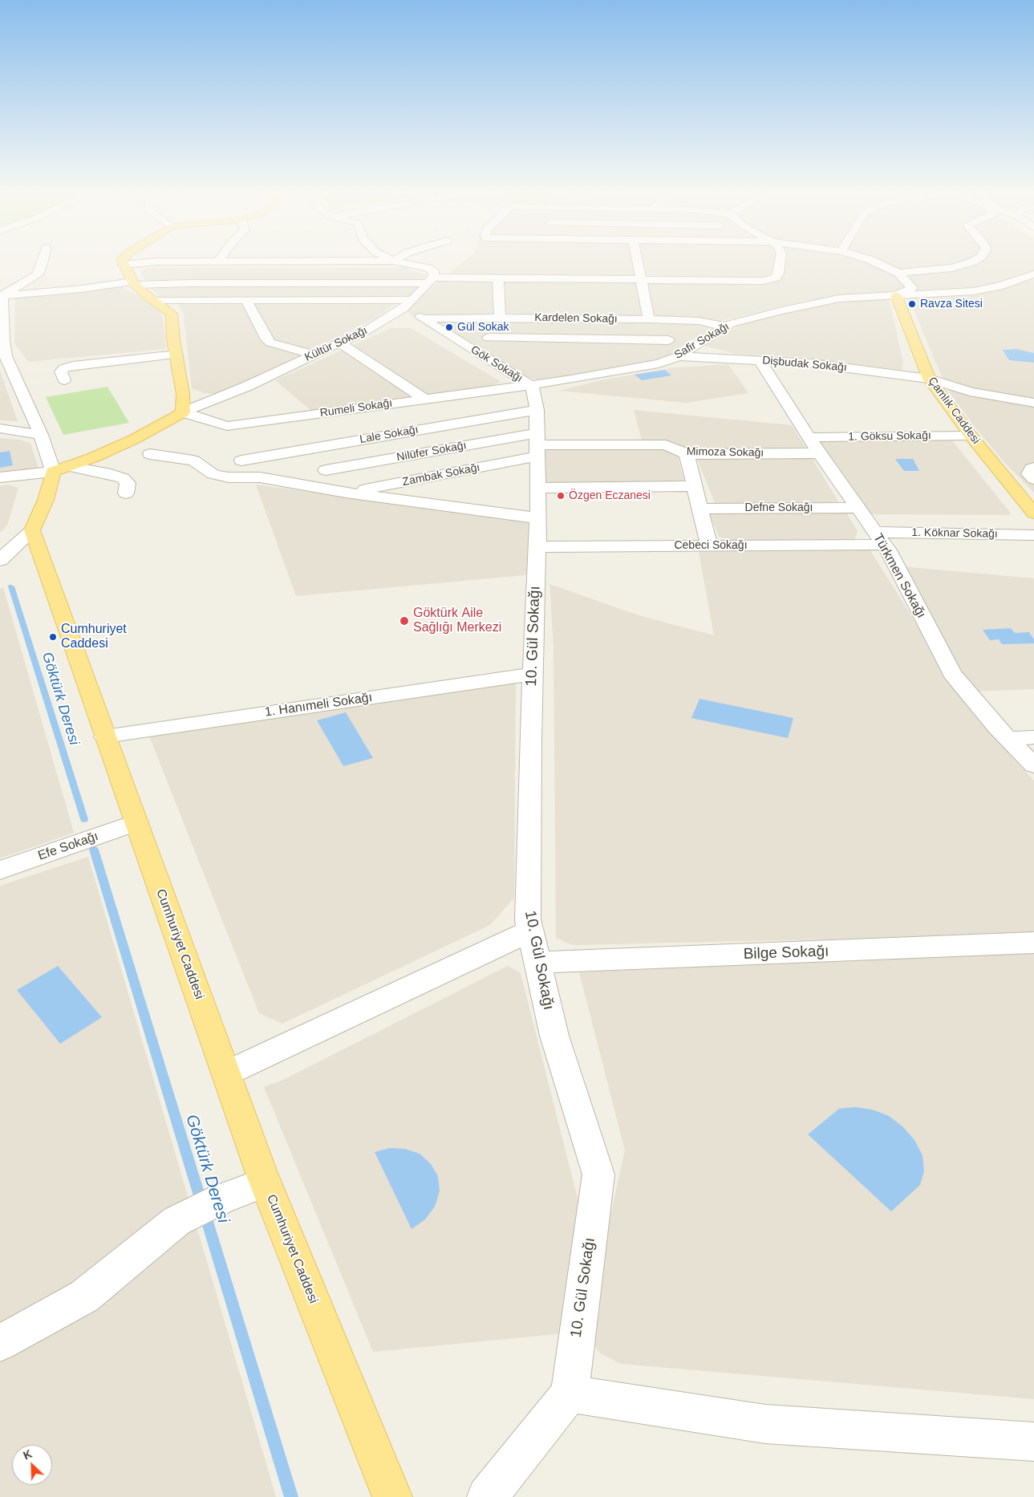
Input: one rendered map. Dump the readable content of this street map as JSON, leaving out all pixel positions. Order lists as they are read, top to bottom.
{
  "streets": {
    "main road": ["Çamlık Caddesi", "Cumhuriyet Caddesi"],
    "street": [
      "Kardelen Sokağı",
      "Safir Sokağı",
      "Kültür Sokağı",
      "Gök Sokağı",
      "Dişbudak Sokağı",
      "Rumeli Sokağı",
      "Lale Sokağı",
      "1. Göksu Sokağı",
      "Nilüfer Sokağı",
      "Mimoza Sokağı",
      "Zambak Sokağı",
      "Defne Sokağı",
      "1. Köknar Sokağı",
      "Cebeci Sokağı",
      "Türkmen Sokağı",
      "10. Gül Sokağı",
      "1. Hanımeli Sokağı",
      "Efe Sokağı",
      "Bilge Sokağı"
    ]
  },
  "crossings": [
    ["Kardelen Sokağı", "Safir Sokağı"],
    ["Kardelen Sokağı", "Gök Sokağı"],
    ["Safir Sokağı", "Gök Sokağı"],
    ["Safir Sokağı", "Dişbudak Sokağı"],
    ["Safir Sokağı", "Rumeli Sokağı"],
    ["Safir Sokağı", "Çamlık Caddesi"],
    ["Safir Sokağı", "Lale Sokağı"],
    ["Safir Sokağı", "Nilüfer Sokağı"],
    ["Safir Sokağı", "Mimoza Sokağı"],
    ["Safir Sokağı", "Zambak Sokağı"],
    ["Safir Sokağı", "10. Gül Sokağı"],
    ["Kültür Sokağı", "Gök Sokağı"],
    ["Kültür Sokağı", "Rumeli Sokağı"],
    ["Gök Sokağı", "Rumeli Sokağı"],
    ["Gök Sokağı", "Lale Sokağı"],
    ["Gök Sokağı", "Nilüfer Sokağı"],
    ["Gök Sokağı", "Mimoza Sokağı"],
    ["Gök Sokağı", "Zambak Sokağı"],
    ["Gök Sokağı", "10. Gül Sokağı"],
    ["Dişbudak Sokağı", "Çamlık Caddesi"],
    ["Dişbudak Sokağı", "Türkmen Sokağı"],
    ["Rumeli Sokağı", "Lale Sokağı"],
    ["Rumeli Sokağı", "Nilüfer Sokağı"],
    ["Rumeli Sokağı", "Mimoza Sokağı"],
    ["Rumeli Sokağı", "Zambak Sokağı"],
    ["Rumeli Sokağı", "10. Gül Sokağı"],
    ["Çamlık Caddesi", "1. Göksu Sokağı"],
    ["Lale Sokağı", "Nilüfer Sokağı"],
    ["Lale Sokağı", "Mimoza Sokağı"],
    ["Lale Sokağı", "Zambak Sokağı"],
    ["Lale Sokağı", "10. Gül Sokağı"],
    ["1. Göksu Sokağı", "Türkmen Sokağı"],
    ["Nilüfer Sokağı", "Mimoza Sokağı"],
    ["Nilüfer Sokağı", "Zambak Sokağı"],
    ["Nilüfer Sokağı", "10. Gül Sokağı"],
    ["Mimoza Sokağı", "Zambak Sokağı"],
    ["Mimoza Sokağı", "Türkmen Sokağı"],
    ["Mimoza Sokağı", "10. Gül Sokağı"],
    ["Zambak Sokağı", "10. Gül Sokağı"],
    ["Defne Sokağı", "Türkmen Sokağı"],
    ["1. Köknar Sokağı", "Cebeci Sokağı"],
    ["1. Köknar Sokağı", "Türkmen Sokağı"],
    ["Cebeci Sokağı", "Türkmen Sokağı"],
    ["Cebeci Sokağı", "10. Gül Sokağı"],
    ["10. Gül Sokağı", "1. Hanımeli Sokağı"],
    ["10. Gül Sokağı", "Bilge Sokağı"],
    ["1. Hanımeli Sokağı", "Cumhuriyet Caddesi"],
    ["Efe Sokağı", "Cumhuriyet Caddesi"]
  ],
  "water": ["Göktürk Deresi"],
  "places": [
    "Ravza Sitesi",
    "Gül Sokak",
    "Özgen Eczanesi",
    "Göktürk Aile Sağlığı Merkezi",
    "Cumhuriyet Caddesi"
  ],
  "north": "top left"
}
